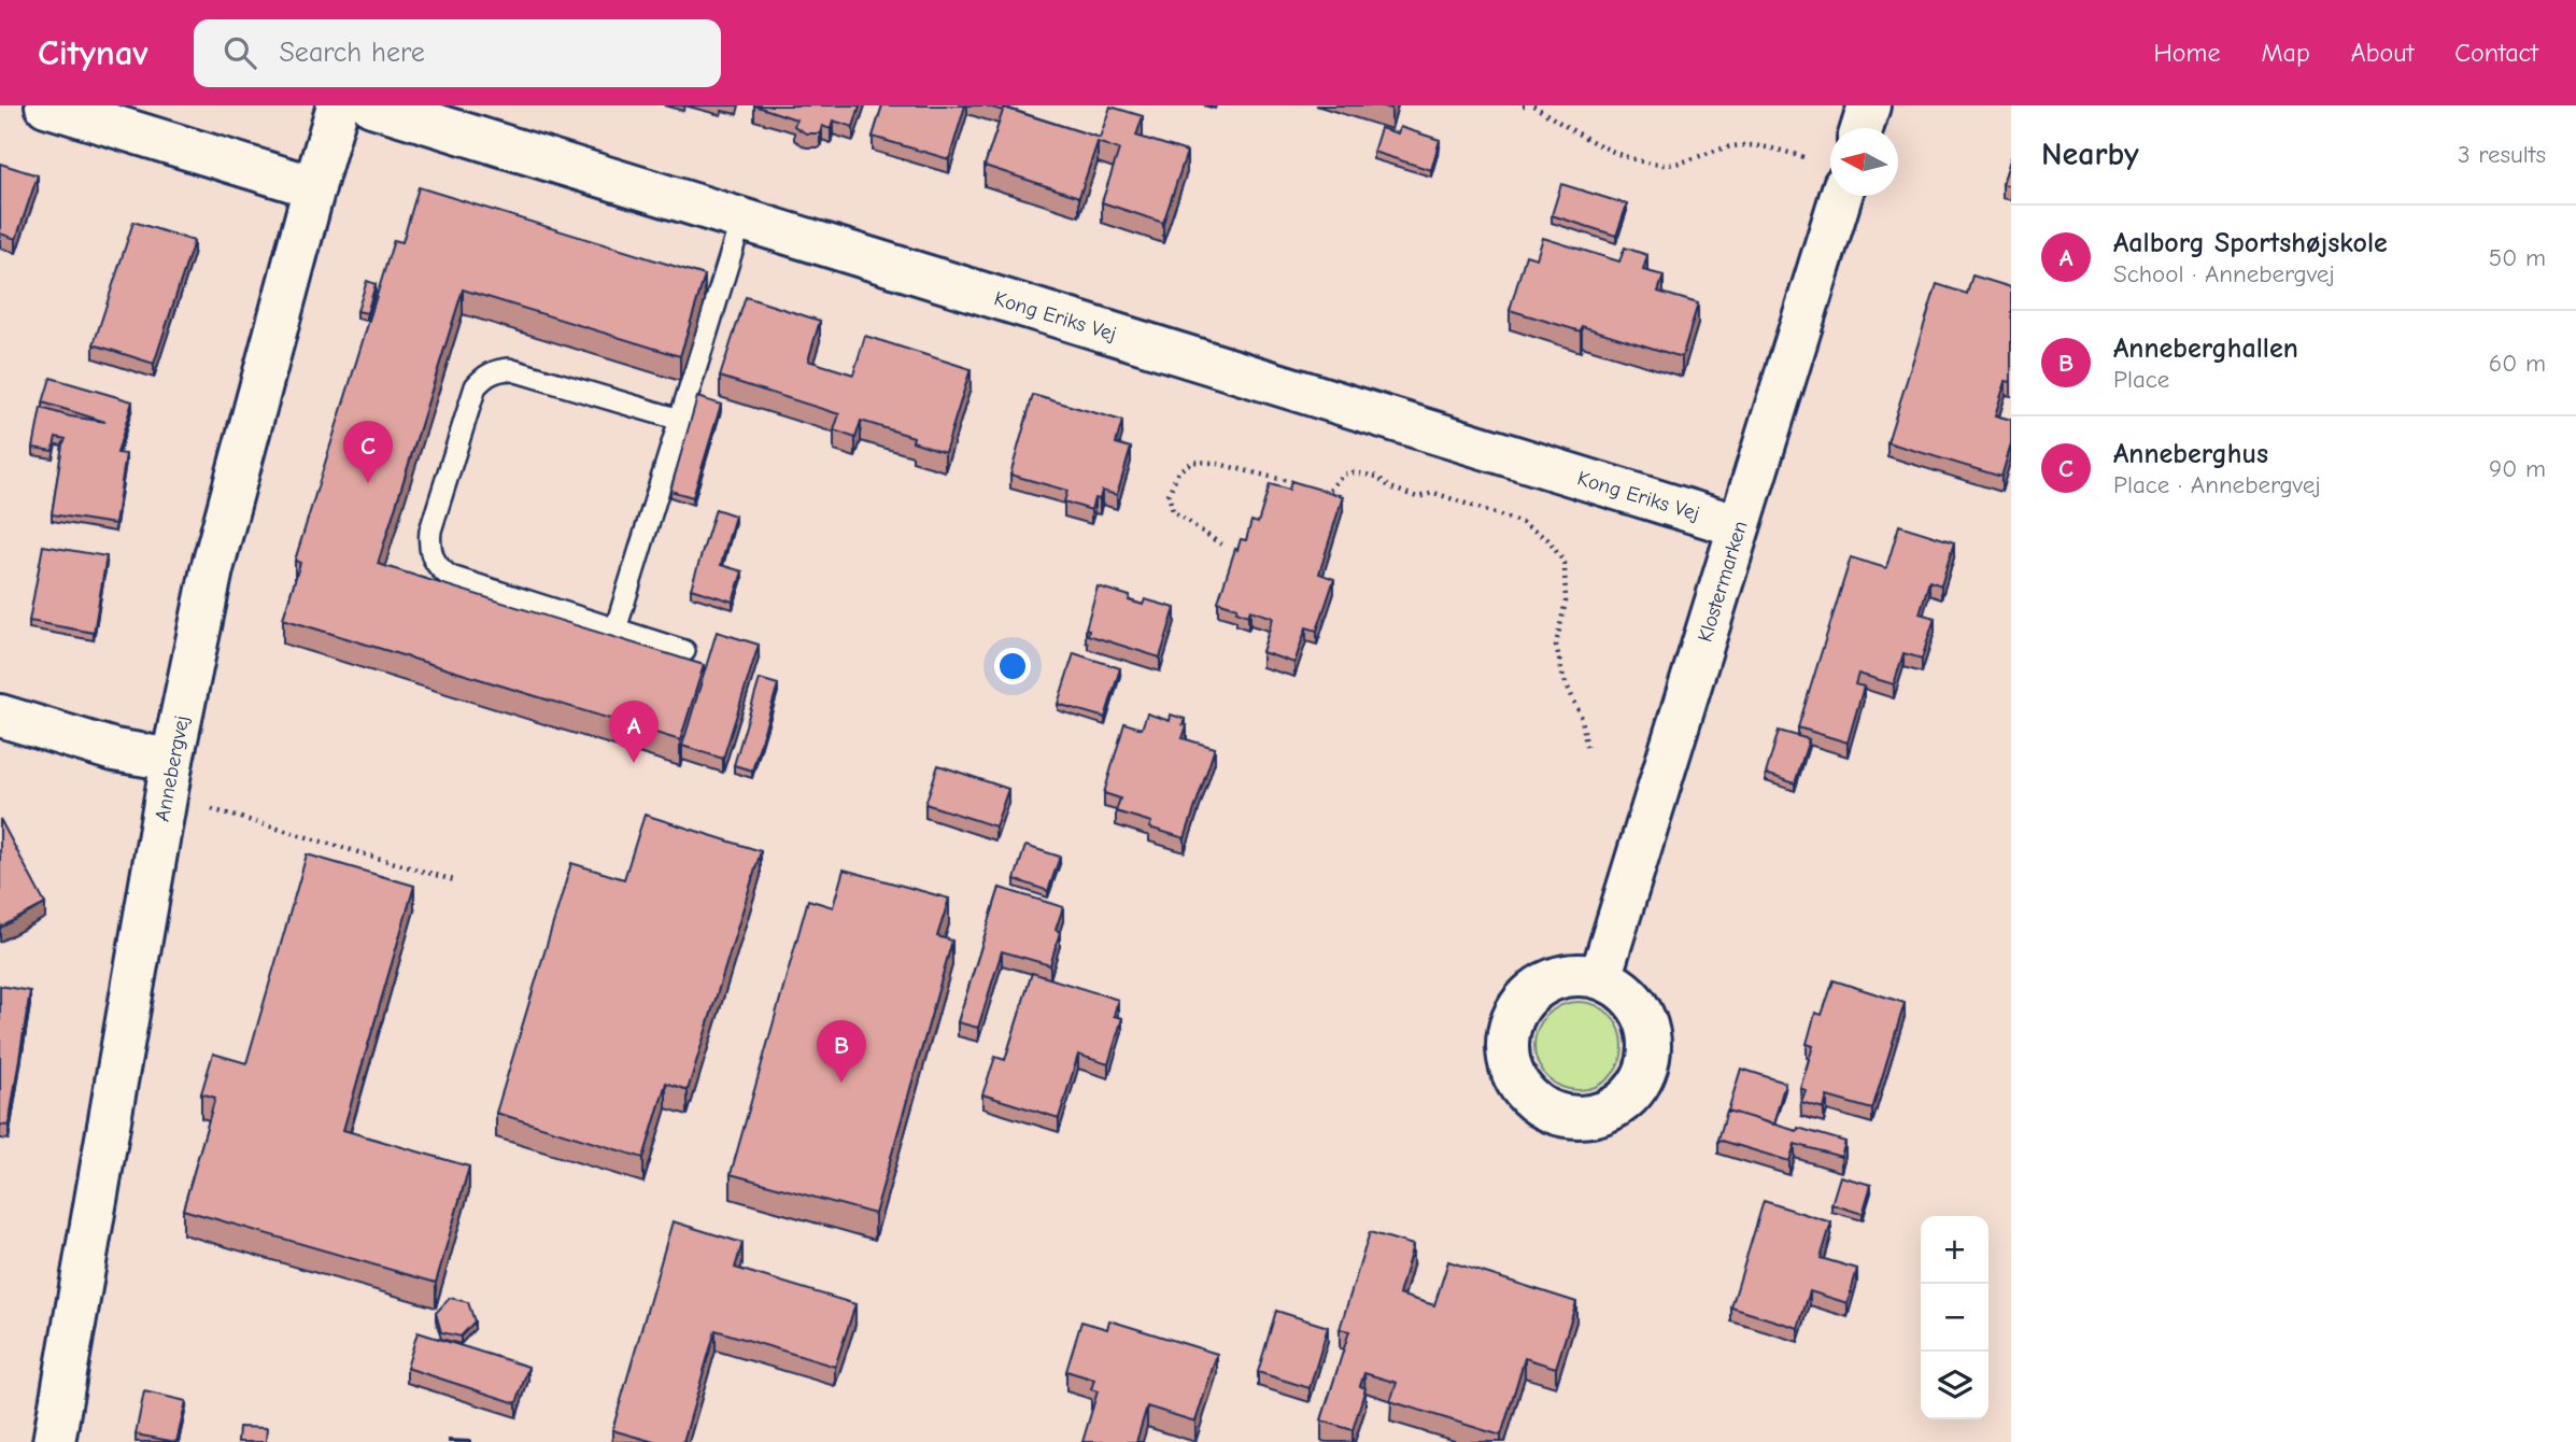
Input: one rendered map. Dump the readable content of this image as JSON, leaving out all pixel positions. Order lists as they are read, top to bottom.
{
  "streets": {
    "street": ["Kong Eriks Vej", "Klostermarken", "Annebergvej"]
  },
  "crossings": [
    ["Kong Eriks Vej", "Klostermarken"]
  ],
  "north": "left",
  "page": {
    "header": "Citynav",
    "search": "Search here",
    "nav": [
      "Home",
      "Map",
      "About",
      "Contact"
    ],
    "heading": ["Nearby", "3 results"],
    "list": [
      {
        "mark": "A",
        "name": "Aalborg Sportshøjskole",
        "note": "School · Annebergvej",
        "value": "50 m"
      },
      {
        "mark": "B",
        "name": "Anneberghallen",
        "note": "Place",
        "value": "60 m"
      },
      {
        "mark": "C",
        "name": "Anneberghus",
        "note": "Place · Annebergvej",
        "value": "90 m"
      }
    ],
    "pins": ["C", "A", "B"],
    "map_buttons": ["+", "−"]
  }
}
